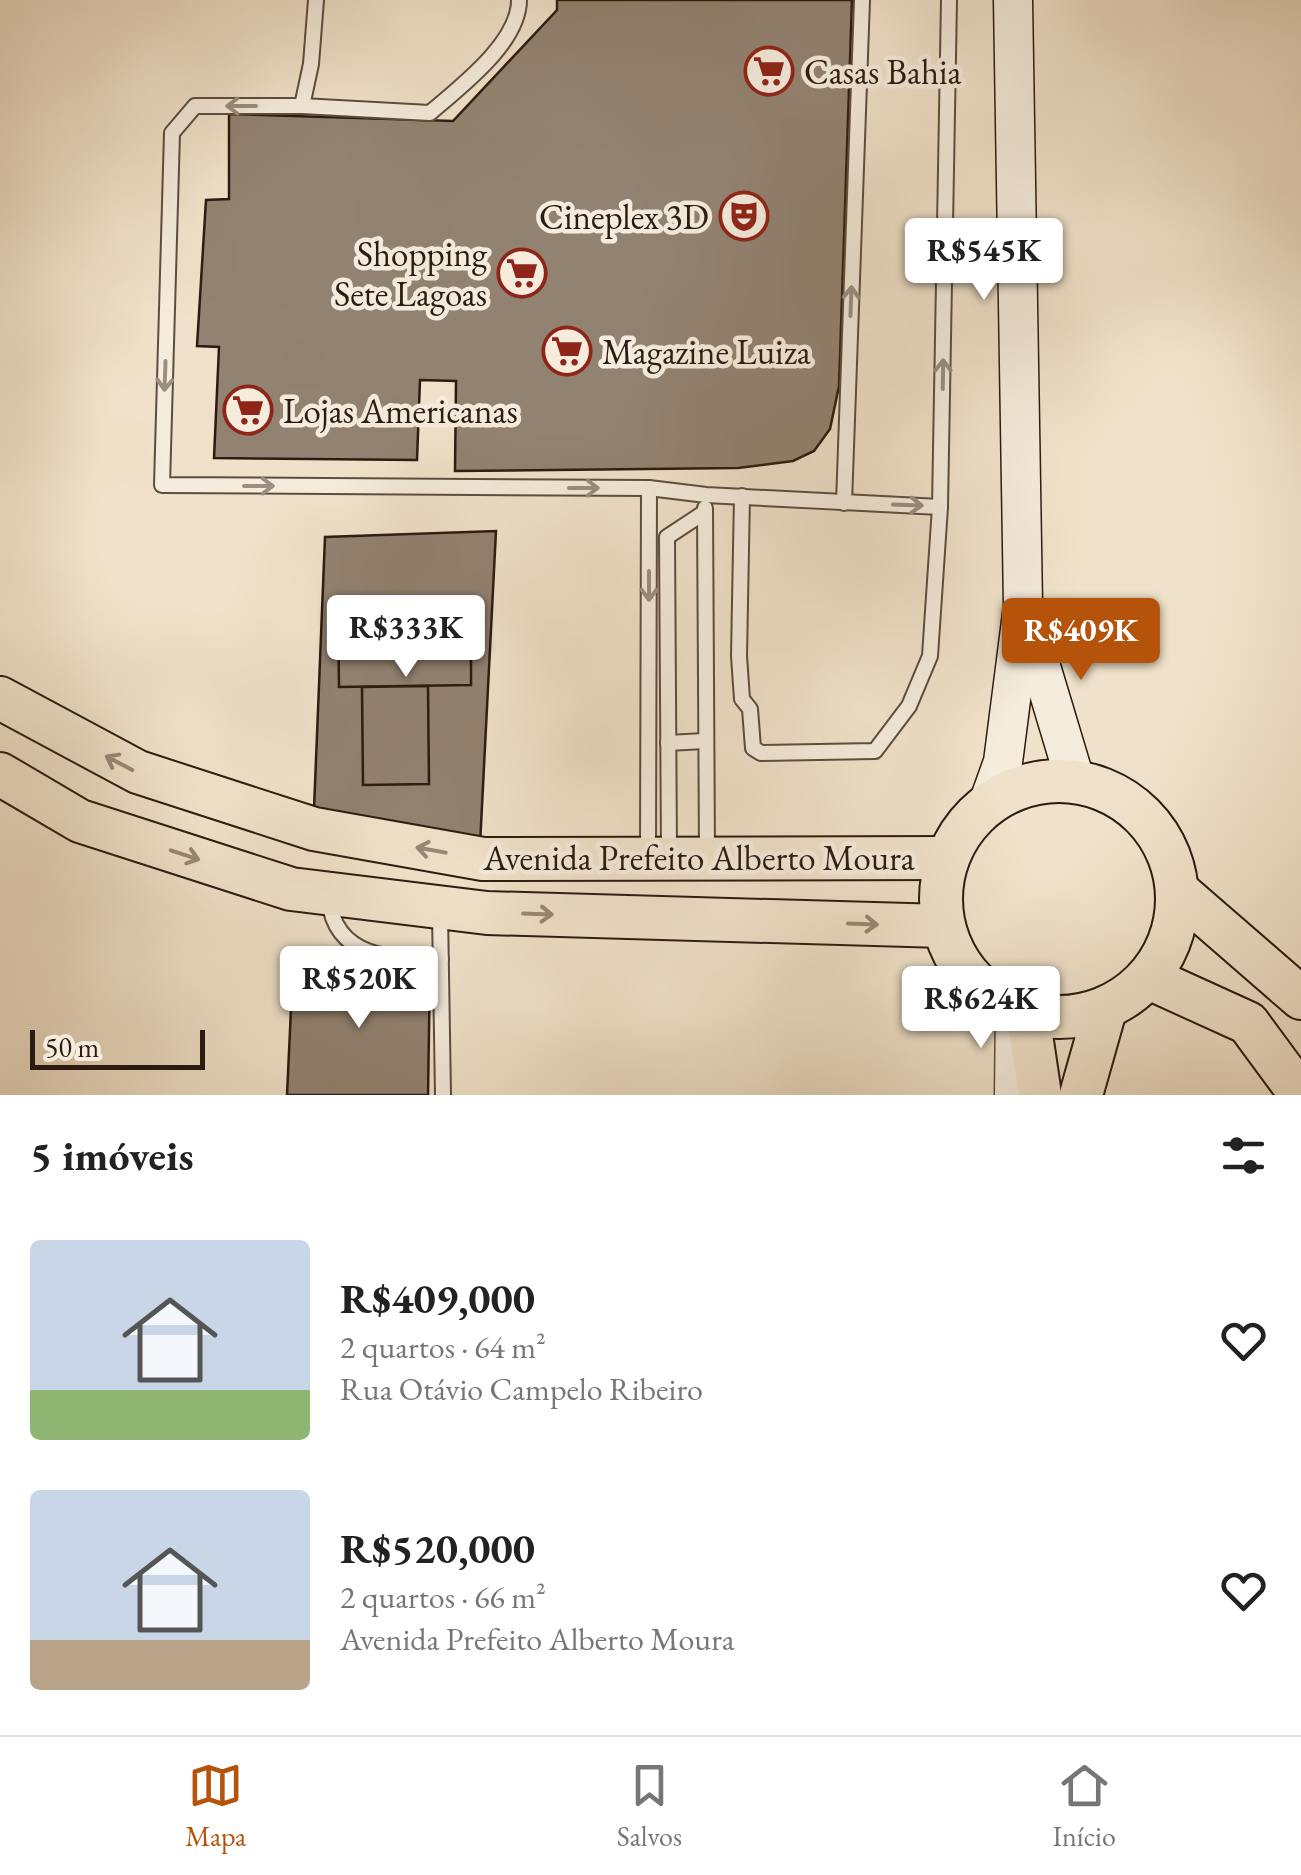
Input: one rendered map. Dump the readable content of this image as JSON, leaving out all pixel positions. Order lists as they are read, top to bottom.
{
  "streets": {
    "main road": ["Avenida Prefeito Alberto Moura"]
  },
  "places": {
    "supermarket": [
      "Casas Bahia",
      "Shopping Sete Lagoas",
      "Magazine Luiza",
      "Lojas Americanas"
    ],
    "theatre": ["Cineplex 3D"]
  },
  "scale_bar": "50 m",
  "page": {
    "price": [
      "R$545K",
      "R$333K",
      "R$409K",
      "R$520K",
      "R$624K"
    ],
    "scale": "50 m",
    "heading": "5 imóveis",
    "list": [
      {
        "name": "R$409,000",
        "note": "2 quartos · 64 m² · Rua Otávio Campelo Ribeiro"
      },
      {
        "name": "R$520,000",
        "note": "2 quartos · 66 m² · Avenida Prefeito Alberto Moura"
      }
    ],
    "tabs": ["Mapa", "Salvos", "Início"]
  }
}
